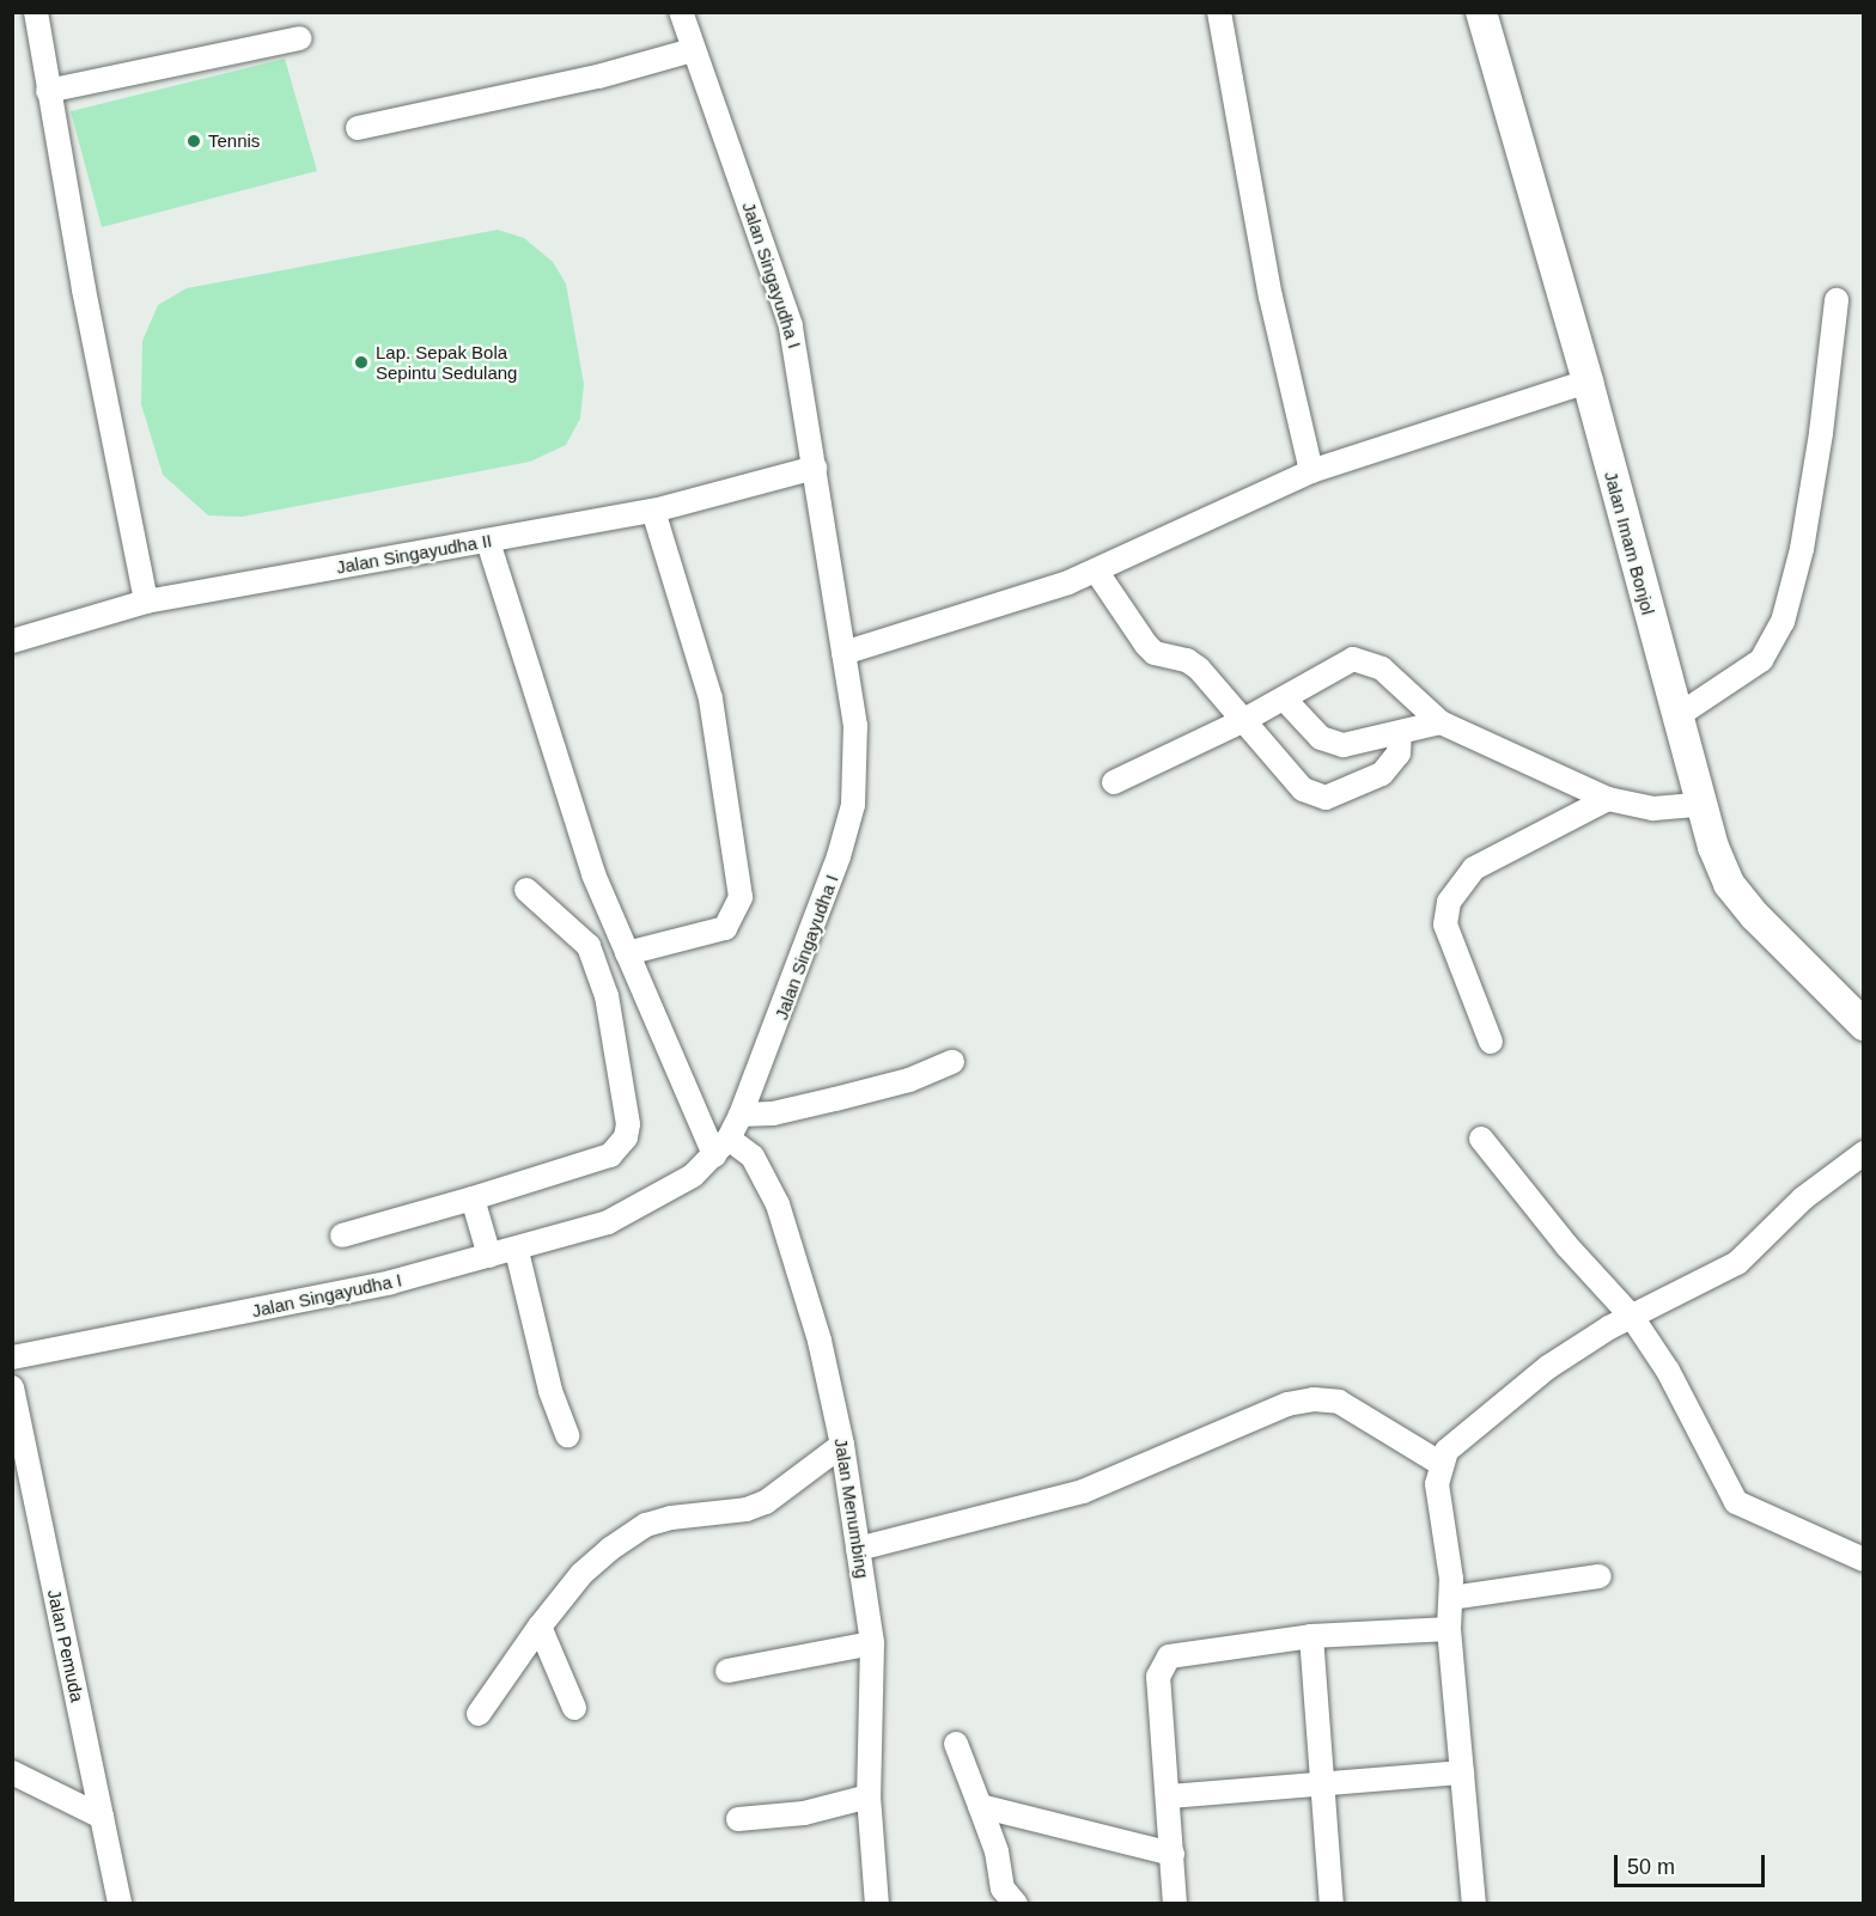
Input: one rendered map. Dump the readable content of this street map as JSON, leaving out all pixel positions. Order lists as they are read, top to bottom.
{
  "streets": {
    "main road": ["Jalan Imam Bonjol"],
    "street": [
      "Jalan Singayudha I",
      "Jalan Singayudha II",
      "Jalan Menumbing",
      "Jalan Pemuda"
    ]
  },
  "crossings": [
    ["Jalan Singayudha I", "Jalan Singayudha II"],
    ["Jalan Singayudha I", "Jalan Menumbing"]
  ],
  "places": ["Tennis", "Lap. Sepak Bola Sepintu Sedulang"],
  "scale_bar": "50 m"
}
